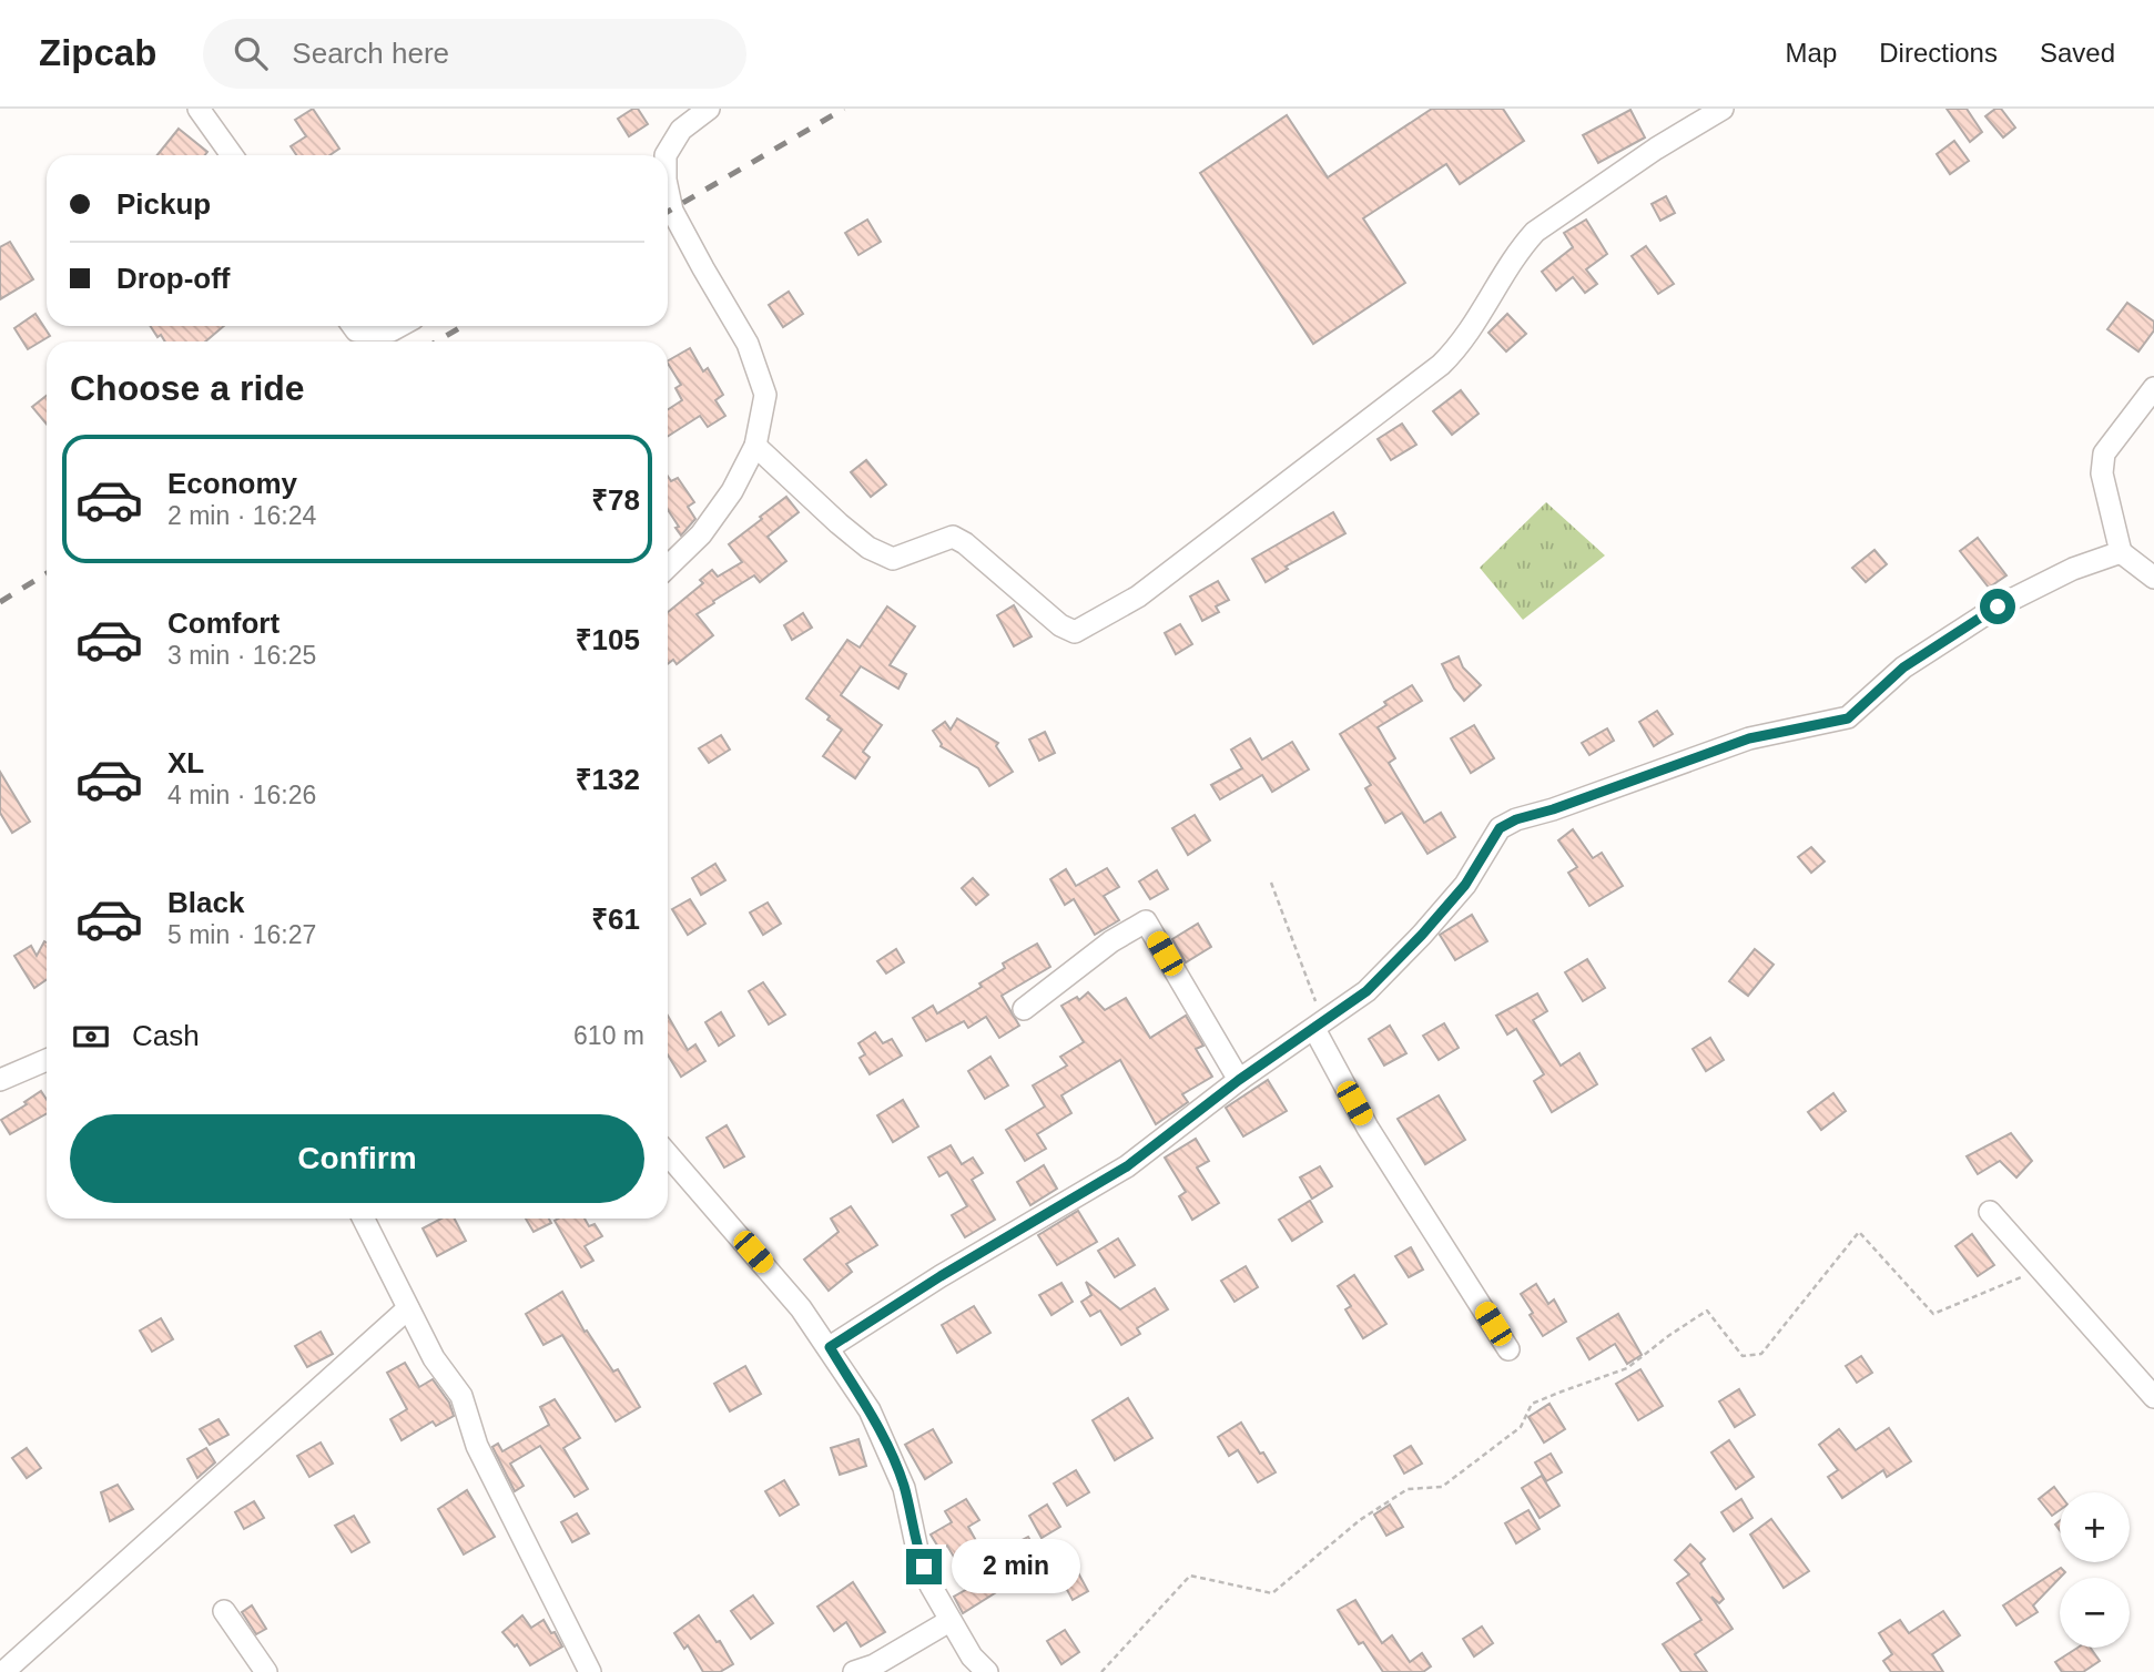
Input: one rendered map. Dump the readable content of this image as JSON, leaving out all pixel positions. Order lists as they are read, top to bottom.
{
  "page": {
    "header": "Zipcab",
    "search": "Search here",
    "nav": ["Map", "Directions", "Saved"],
    "banner": ["Pickup", "Drop-off"],
    "heading": "Choose a ride",
    "list": [
      {
        "name": "Economy",
        "note": "2 min · 16:24",
        "value": "₹78"
      },
      {
        "name": "Comfort",
        "note": "3 min · 16:25",
        "value": "₹105"
      },
      {
        "name": "XL",
        "note": "4 min · 16:26",
        "value": "₹132"
      },
      {
        "name": "Black",
        "note": "5 min · 16:27",
        "value": "₹61"
      }
    ],
    "pay": ["Cash", "610 m"],
    "buttons": "Confirm",
    "map_buttons": ["+", "−"],
    "bubble": "2 min"
  }
}
